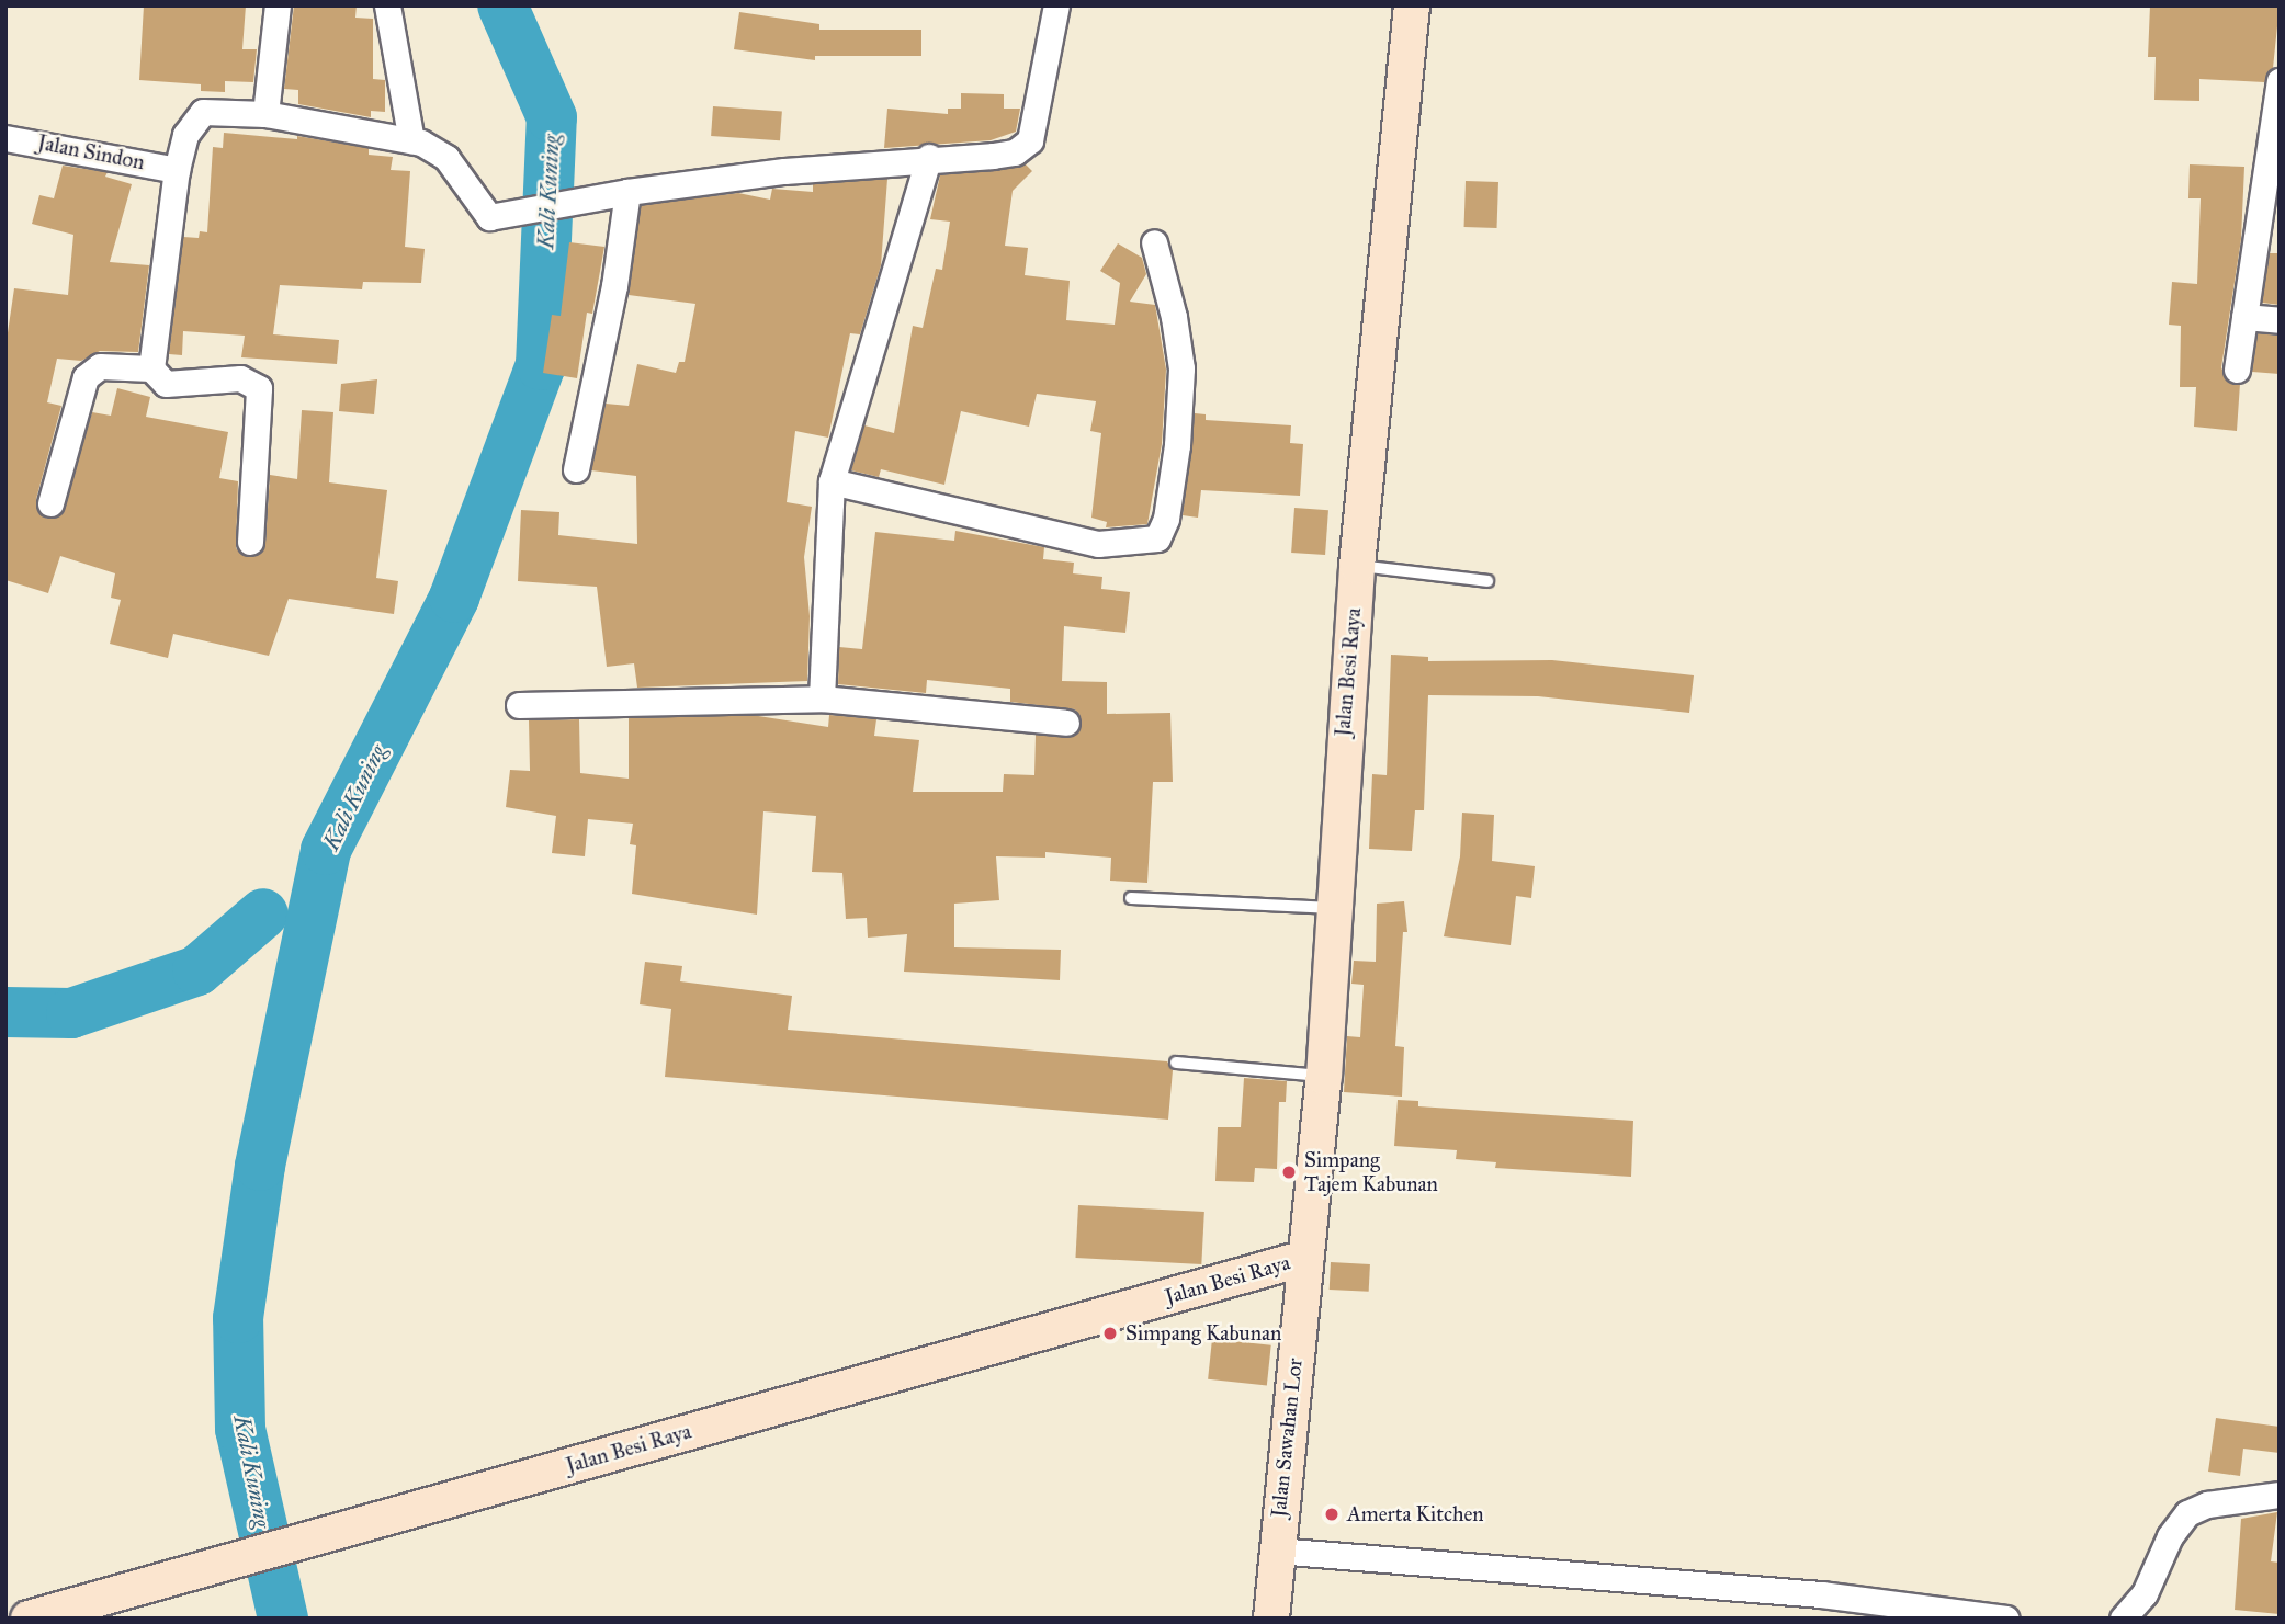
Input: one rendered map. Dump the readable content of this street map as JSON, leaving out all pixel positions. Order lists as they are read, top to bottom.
{
  "streets": {
    "main road": ["Jalan Besi Raya", "Jalan Sawahan Lor"],
    "street": ["Jalan Sindon"]
  },
  "crossings": [
    ["Jalan Besi Raya", "Jalan Sawahan Lor"]
  ],
  "water": ["Kali Kuning"],
  "places": ["Simpang Tajem Kabunan", "Simpang Kabunan", "Amerta Kitchen"]
}
